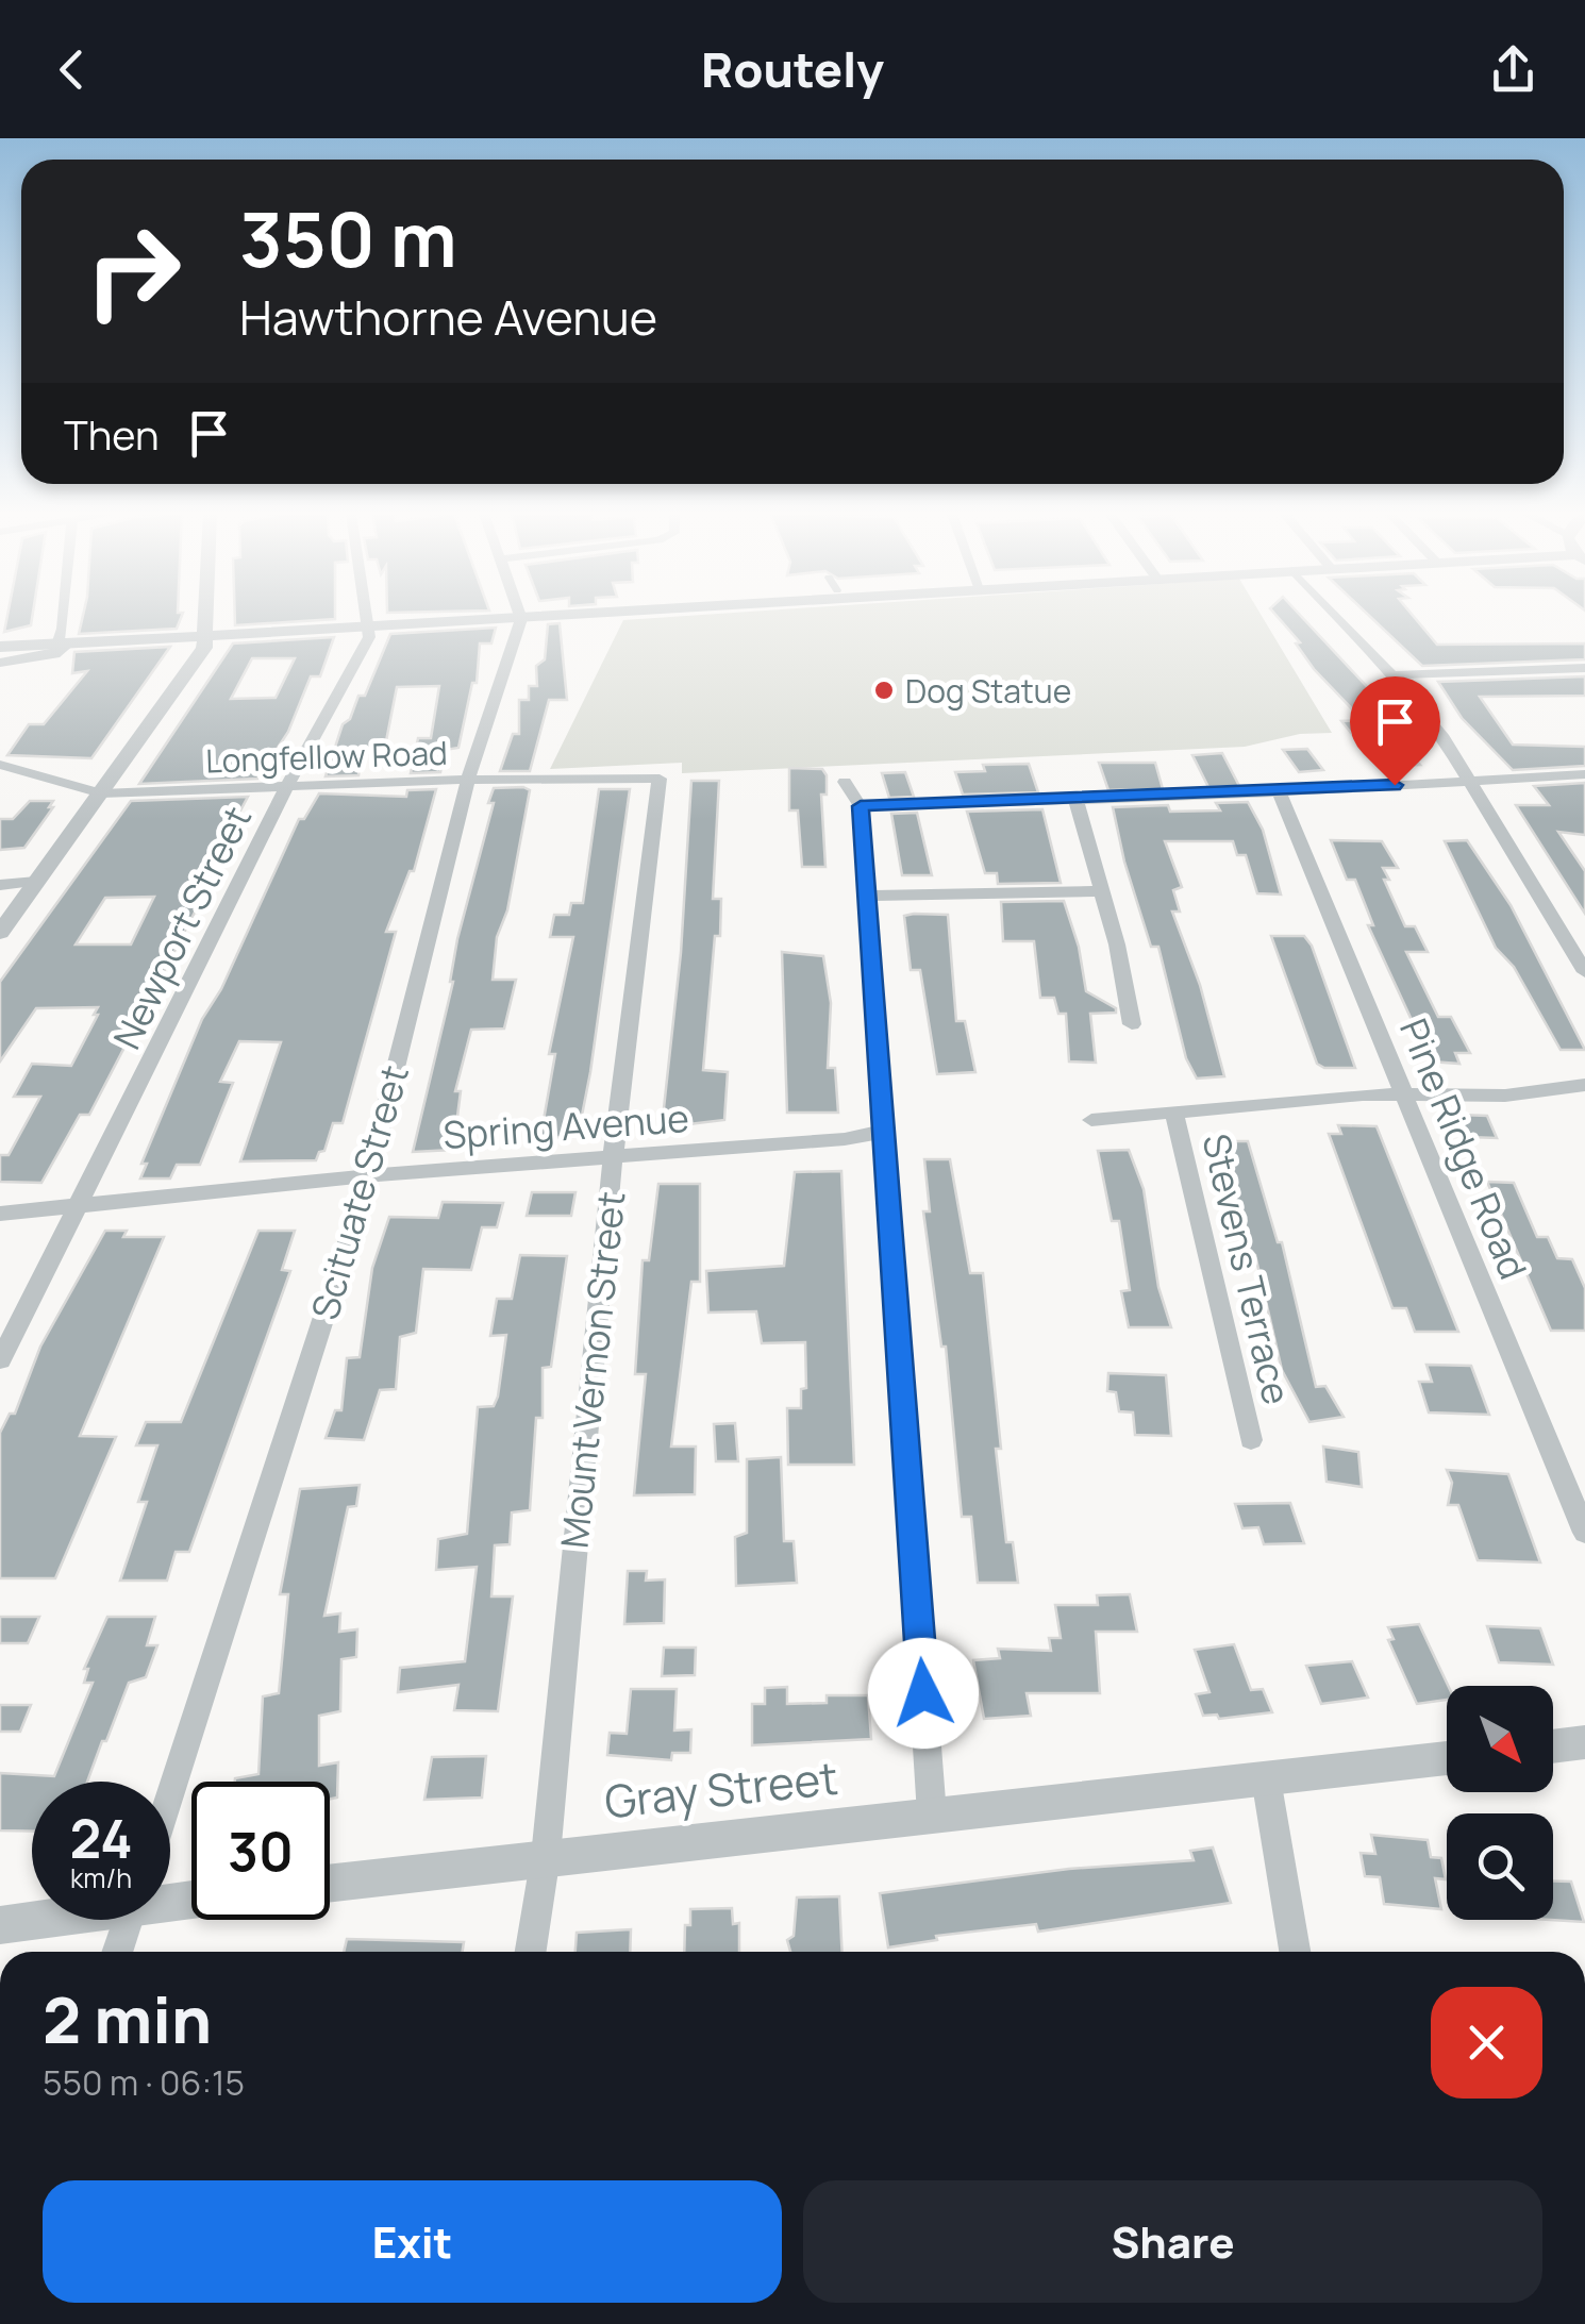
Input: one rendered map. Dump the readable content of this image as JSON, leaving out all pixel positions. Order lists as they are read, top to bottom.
{
  "streets": {
    "street": [
      "Longfellow Road",
      "Newport Street",
      "Spring Avenue",
      "Pine Ridge Road",
      "Scituate Street",
      "Stevens Terrace",
      "Mount Vernon Street",
      "Gray Street"
    ]
  },
  "crossings": [
    ["Longfellow Road", "Newport Street"],
    ["Longfellow Road", "Scituate Street"],
    ["Longfellow Road", "Mount Vernon Street"],
    ["Newport Street", "Spring Avenue"],
    ["Spring Avenue", "Scituate Street"],
    ["Spring Avenue", "Mount Vernon Street"],
    ["Mount Vernon Street", "Gray Street"]
  ],
  "places": ["Dog Statue"],
  "north": "bottom right",
  "page": {
    "header": "Routely",
    "turn": ["350 m", "Hawthorne Avenue"],
    "then": "Then",
    "speed": "24 km/h",
    "limit": "30",
    "heading": ["2 min", "550 m · 06:15"],
    "buttons": ["Exit", "Share"]
  }
}
